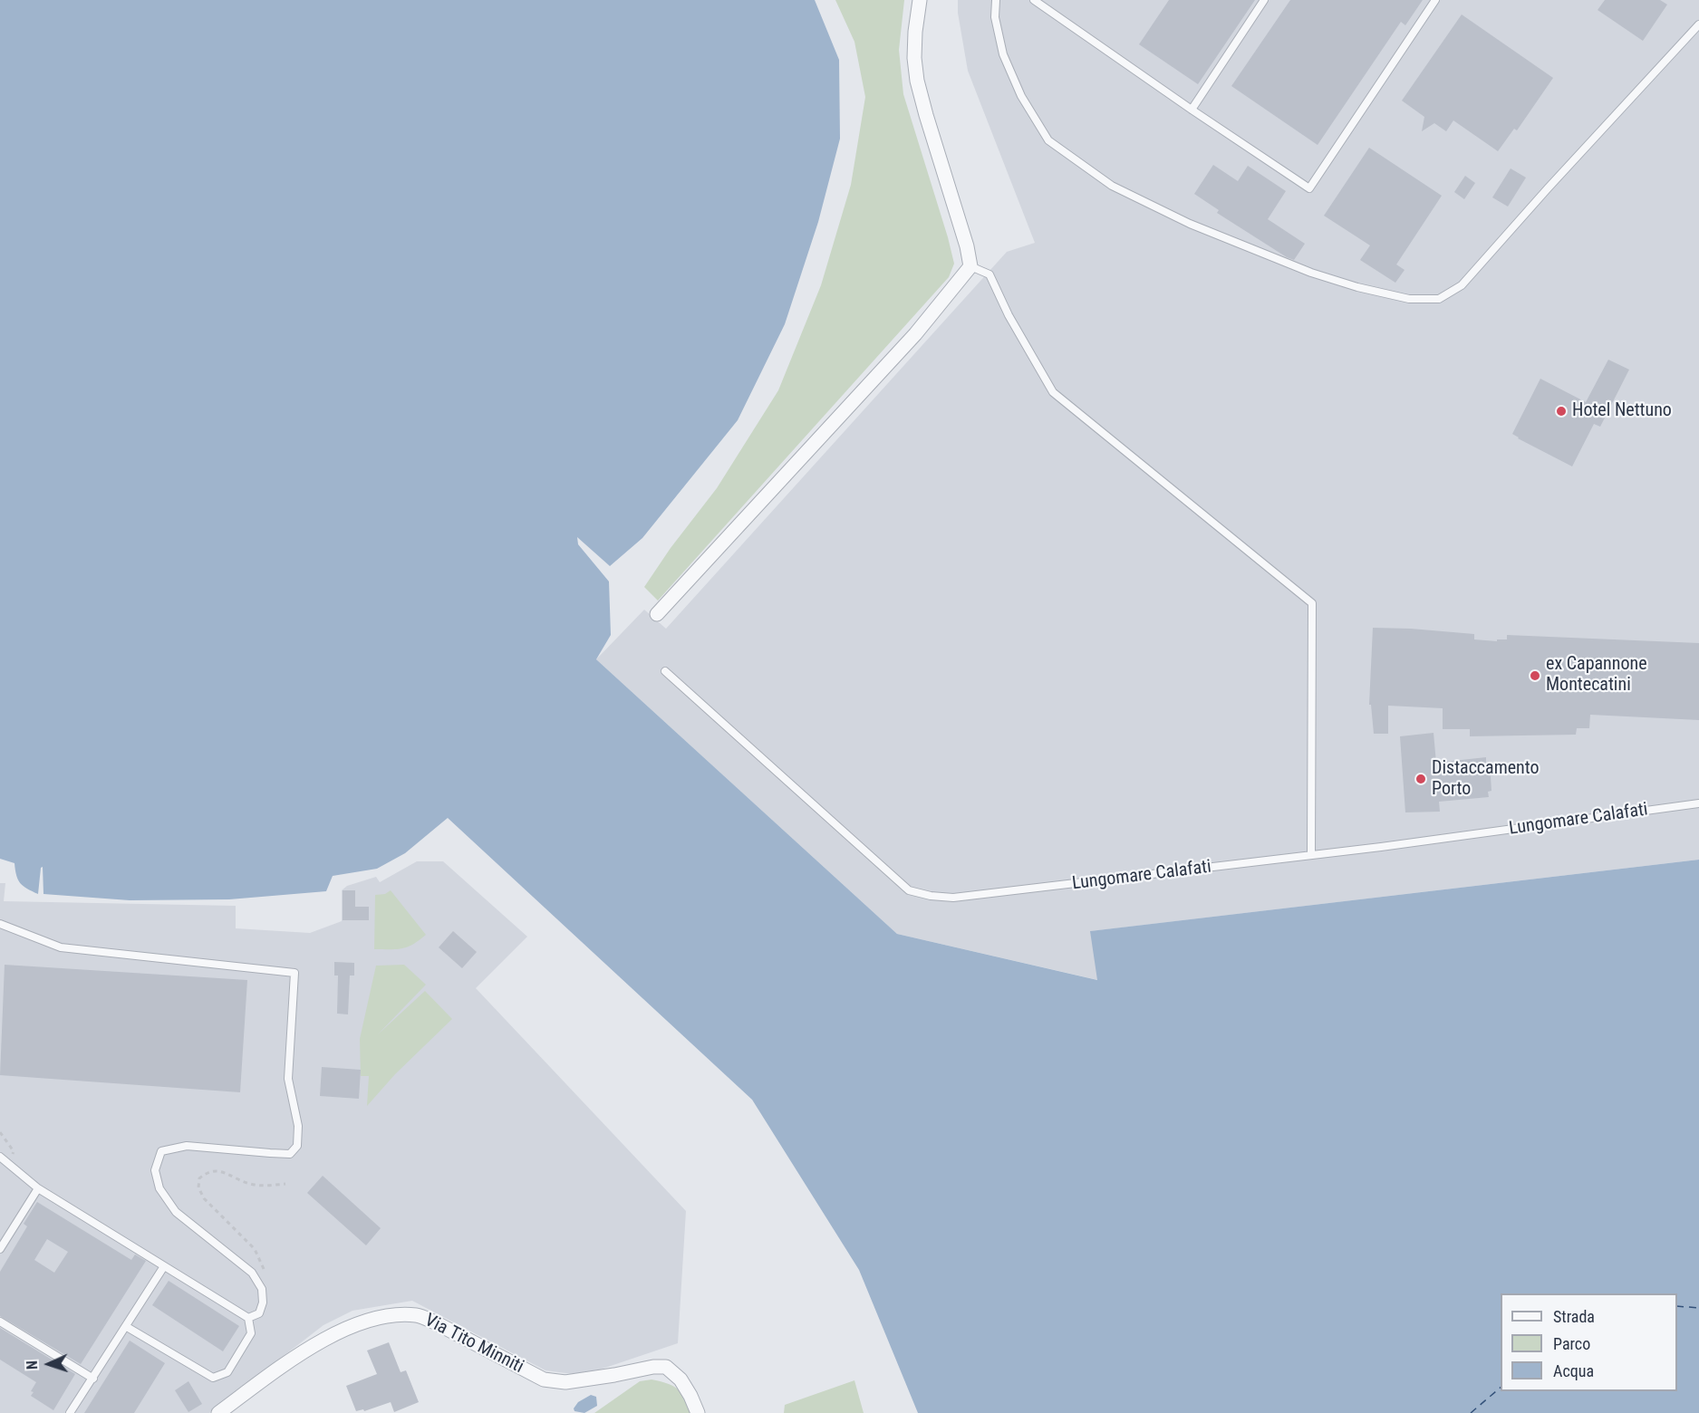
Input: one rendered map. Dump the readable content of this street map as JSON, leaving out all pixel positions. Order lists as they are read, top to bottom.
{
  "streets": {
    "street": ["Via Tito Minniti"],
    "lane": ["Lungomare Calafati"]
  },
  "places": ["Hotel Nettuno", "ex Capannone Montecatini", "Distaccamento Porto"],
  "legend": ["Strada", "Parco", "Acqua"],
  "north": "left"
}
